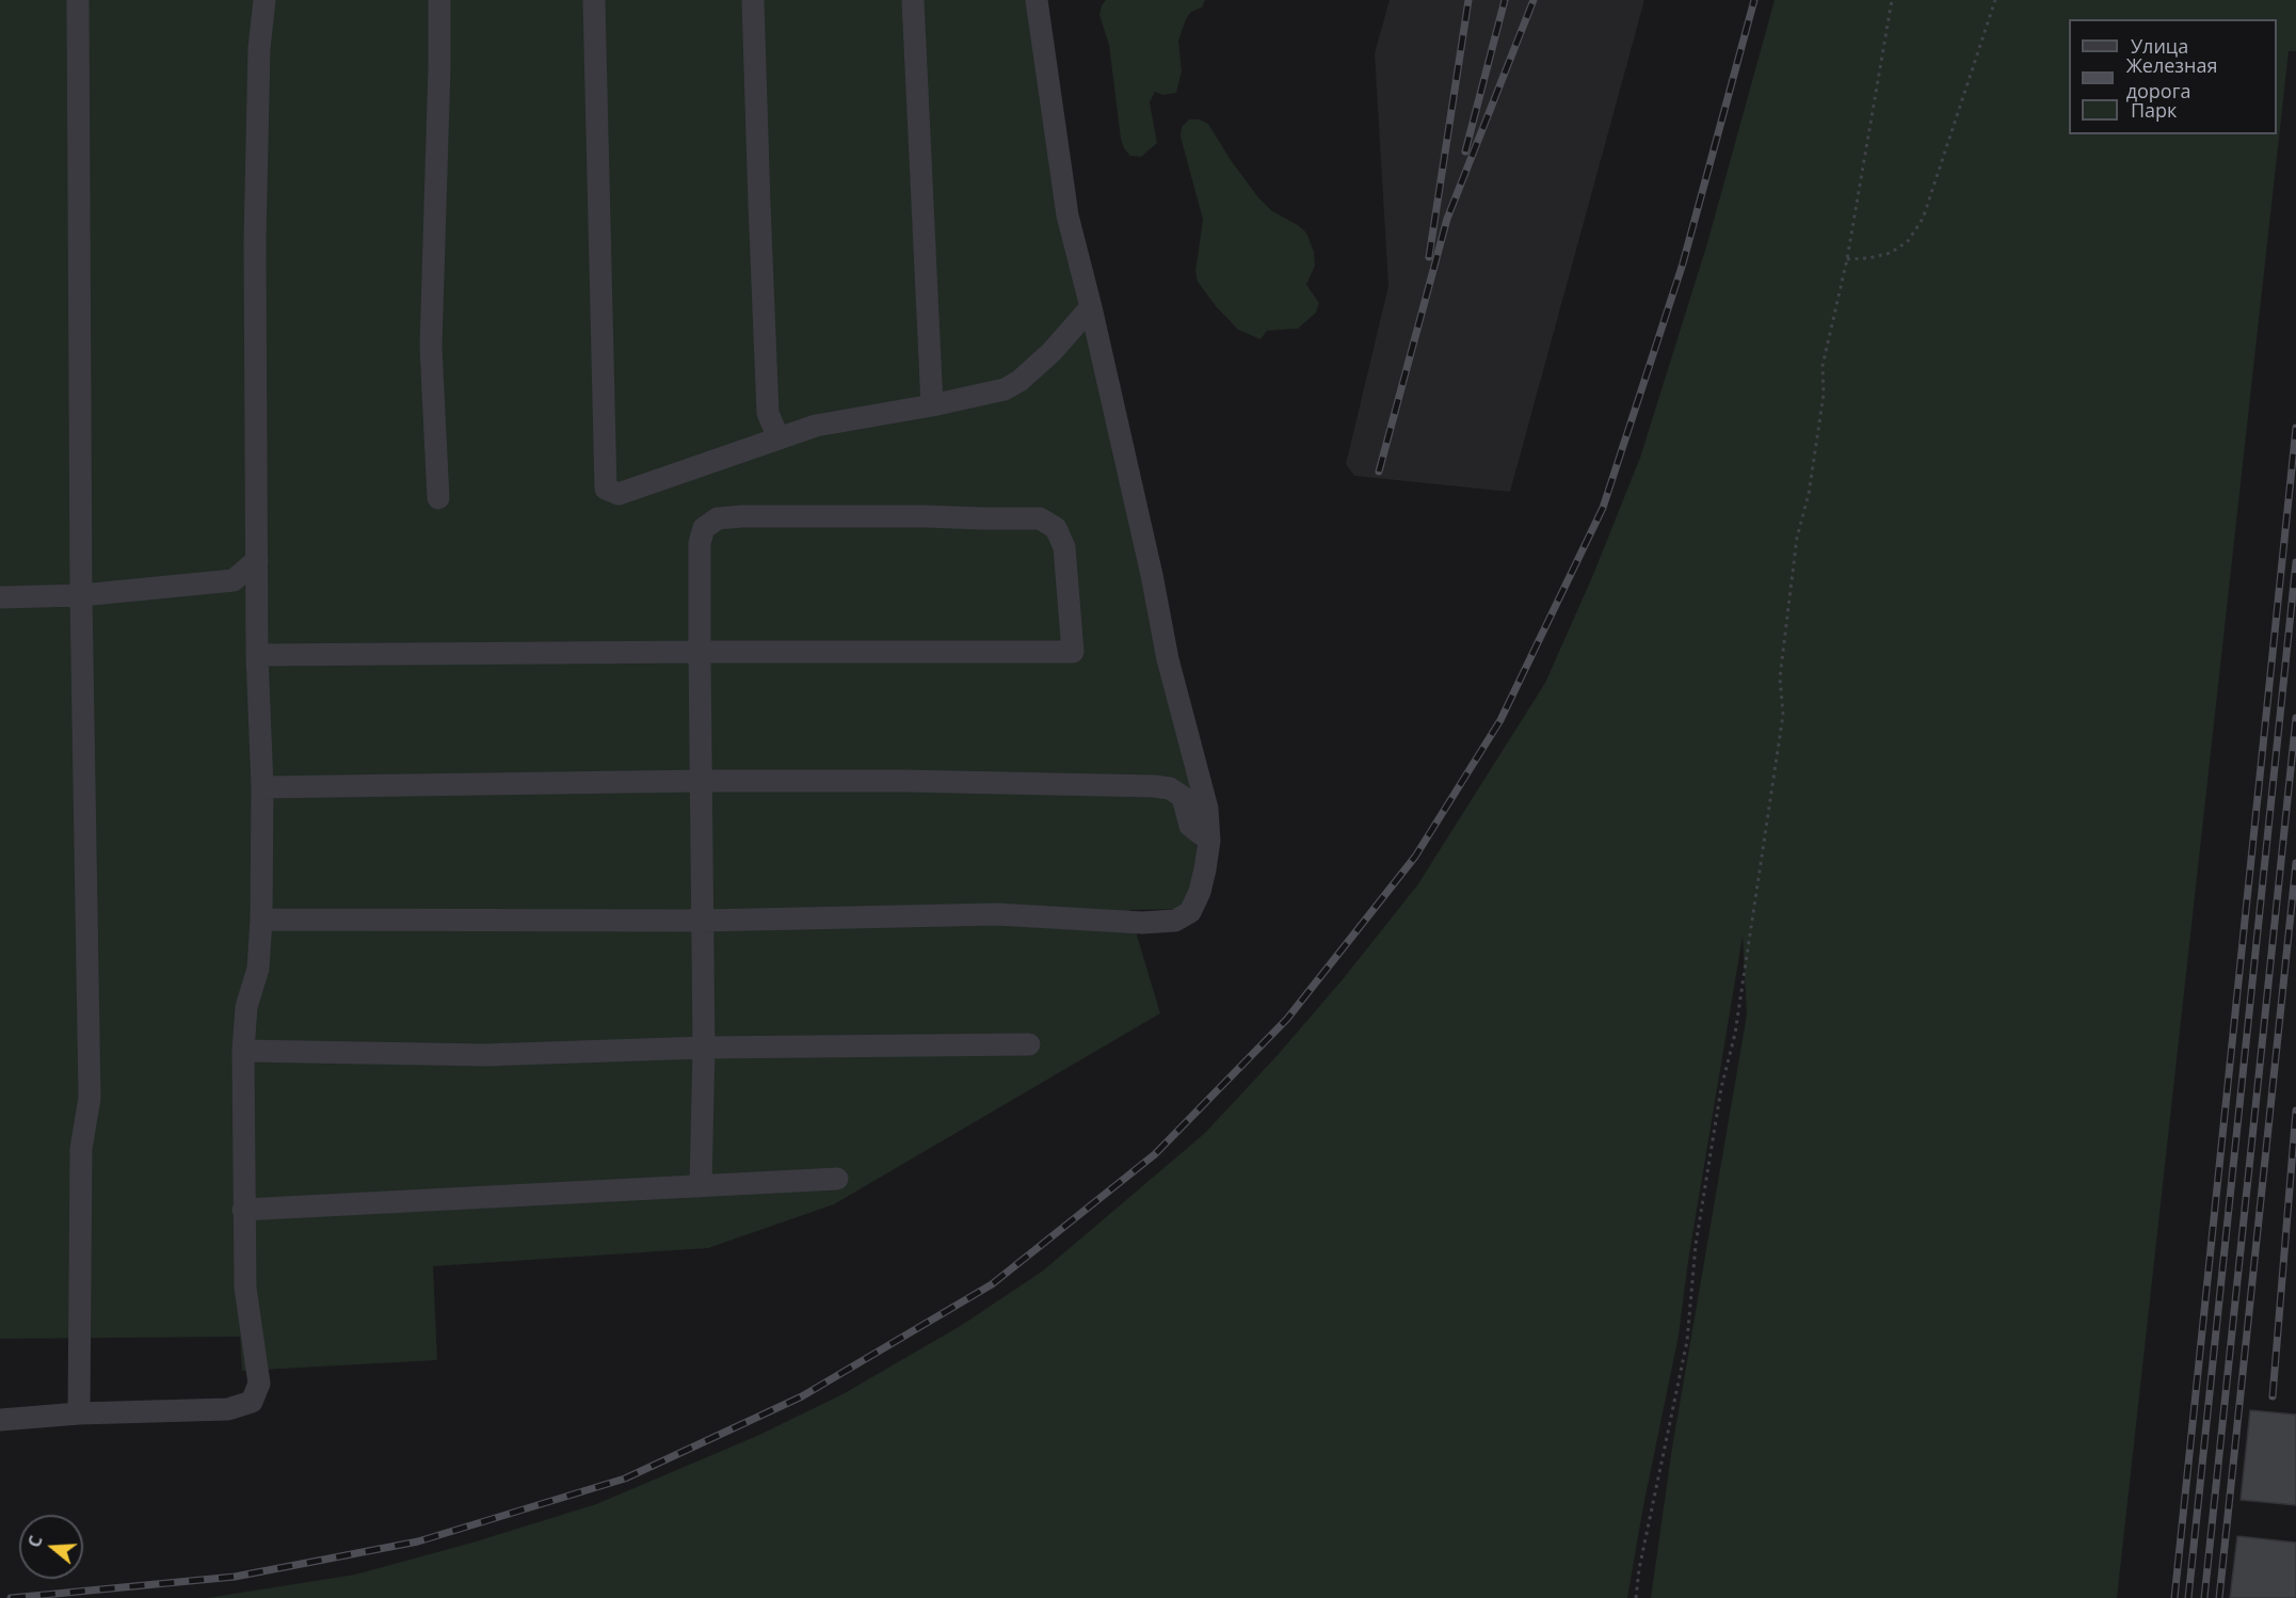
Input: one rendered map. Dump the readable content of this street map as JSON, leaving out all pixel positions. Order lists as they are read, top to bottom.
{
  "legend": ["Улица", "Железная дорога", "Парк"],
  "north": "left"
}
